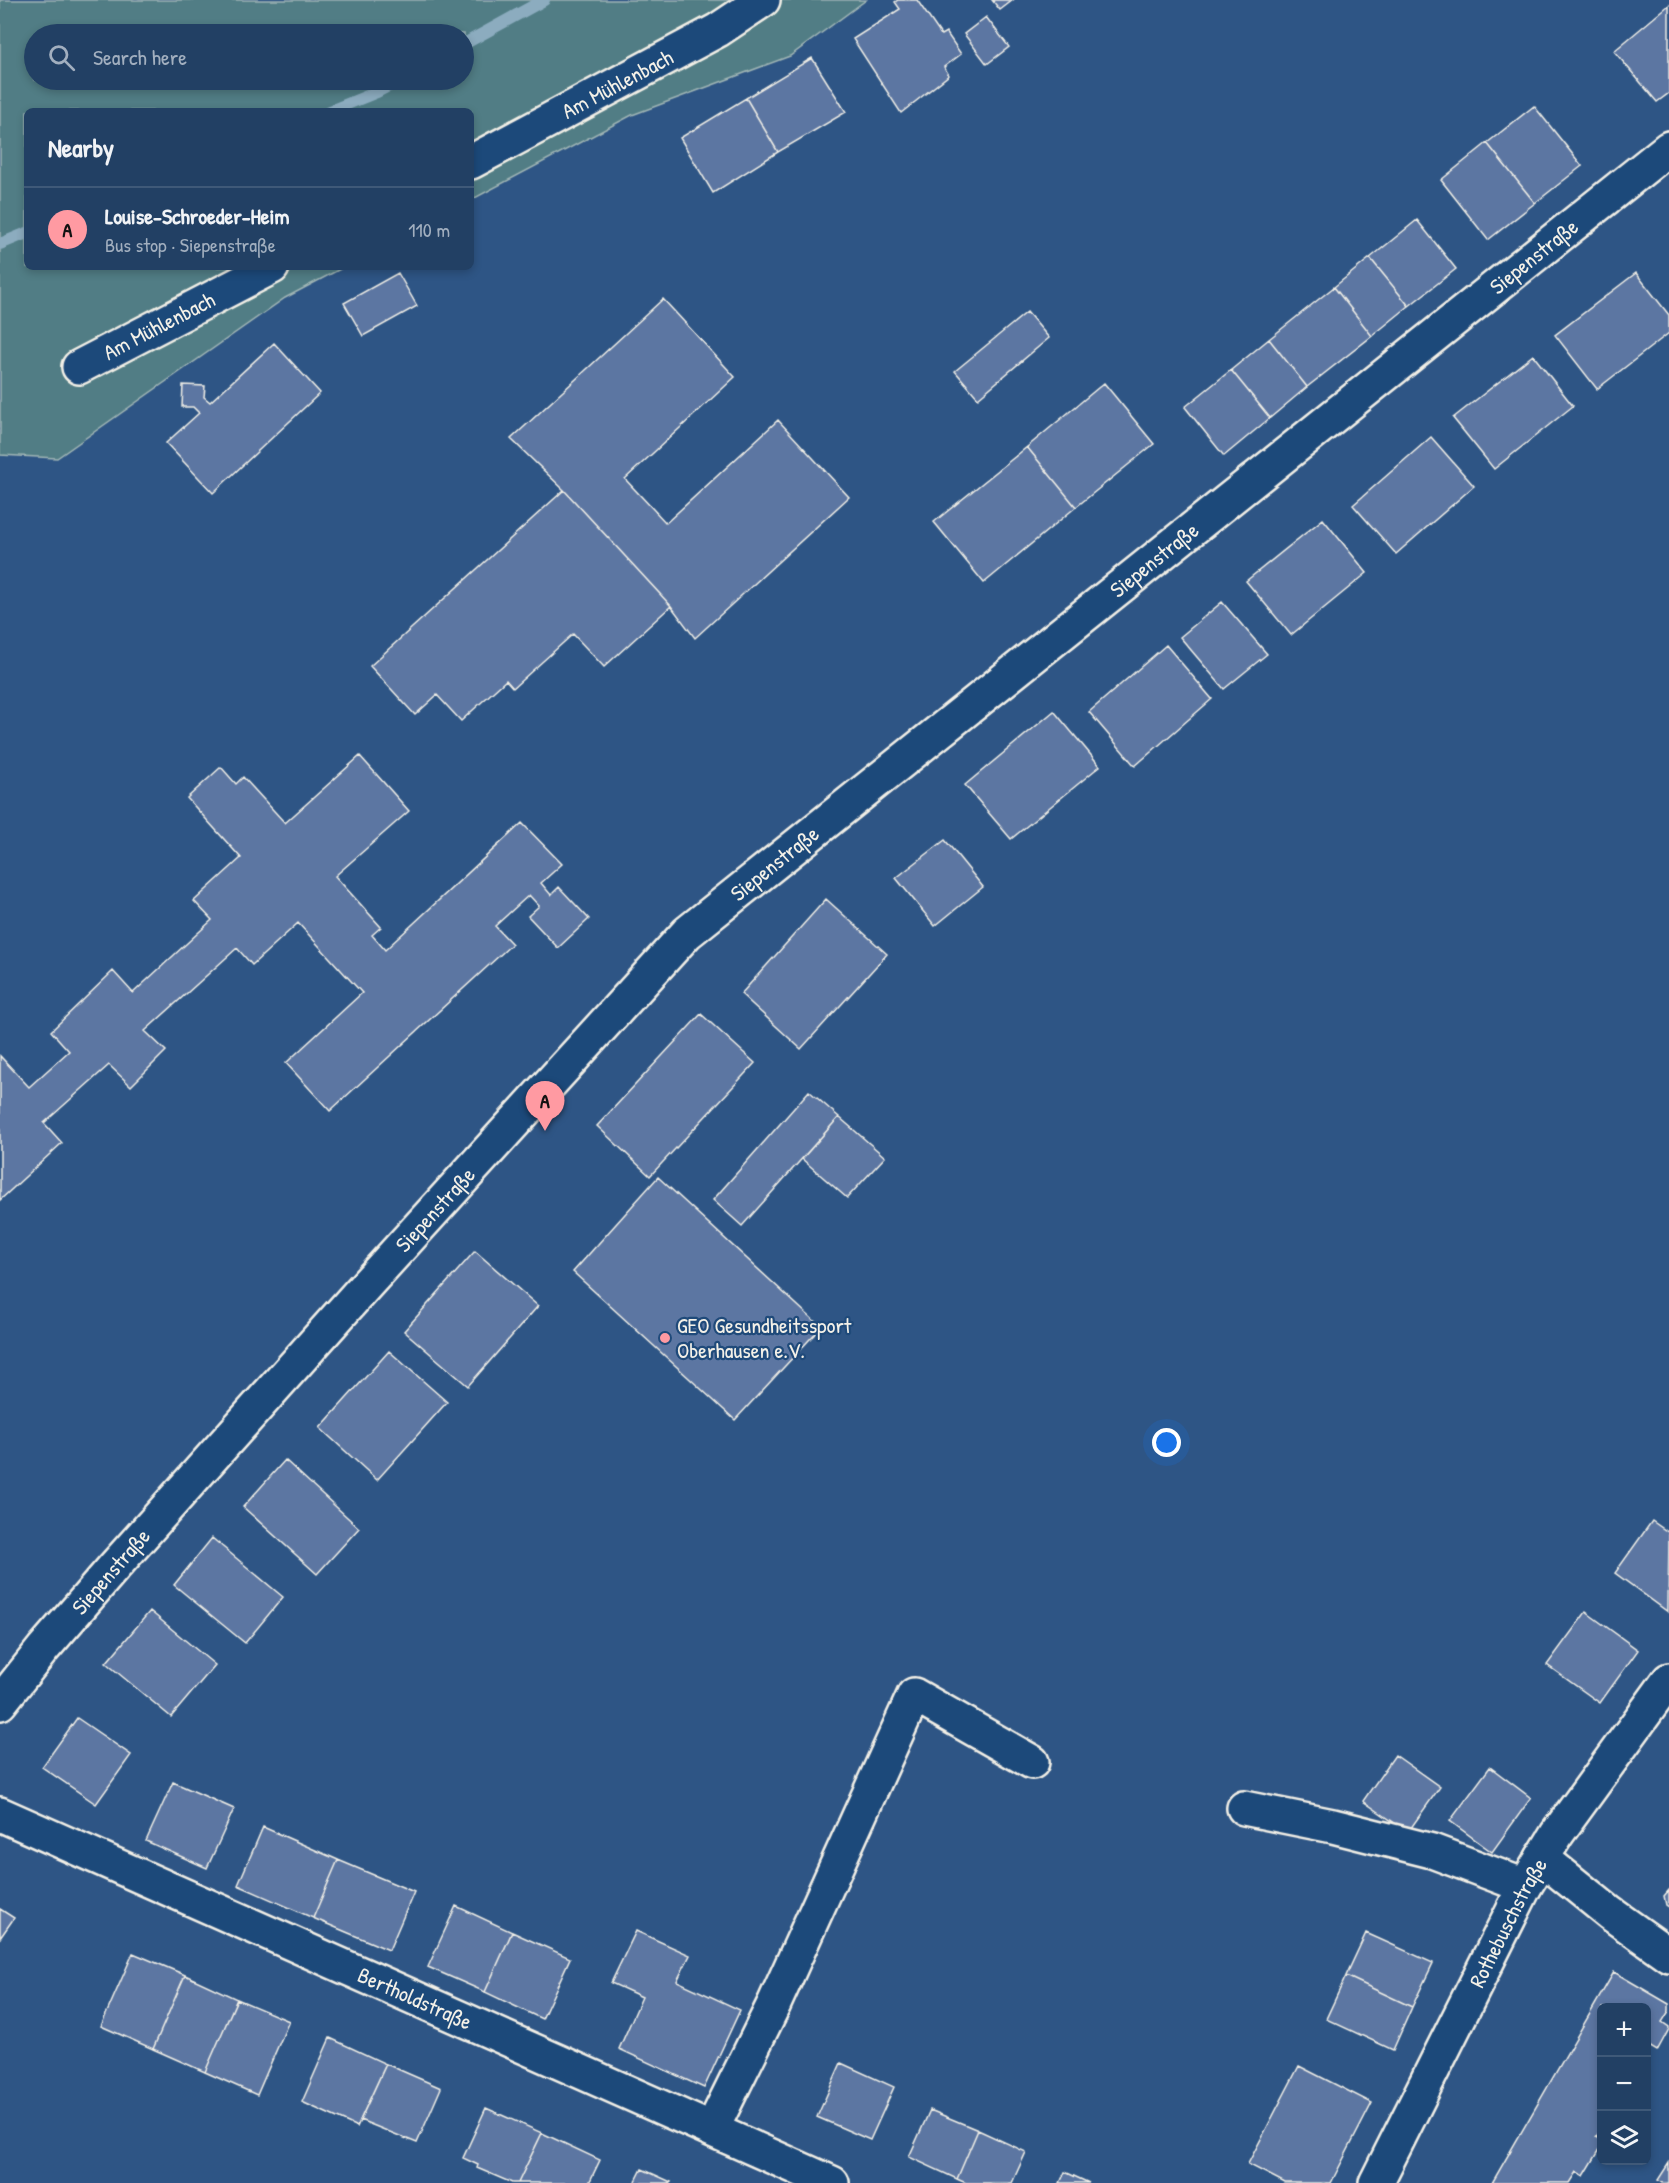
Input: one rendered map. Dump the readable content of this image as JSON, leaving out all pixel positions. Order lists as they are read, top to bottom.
{
  "streets": {
    "street": [
      "Am Mühlenbach",
      "Siepenstraße",
      "Rothebuschstraße",
      "Bertholdstraße"
    ]
  },
  "places": ["GEO Gesundheitssport Oberhausen e.V."],
  "page": {
    "search": "Search here",
    "heading": "Nearby",
    "list": [
      {
        "mark": "A",
        "name": "Louise-Schroeder-Heim",
        "note": "Bus stop · Siepenstraße",
        "value": "110 m"
      }
    ],
    "pins": "A",
    "map_buttons": ["+", "−"]
  }
}
